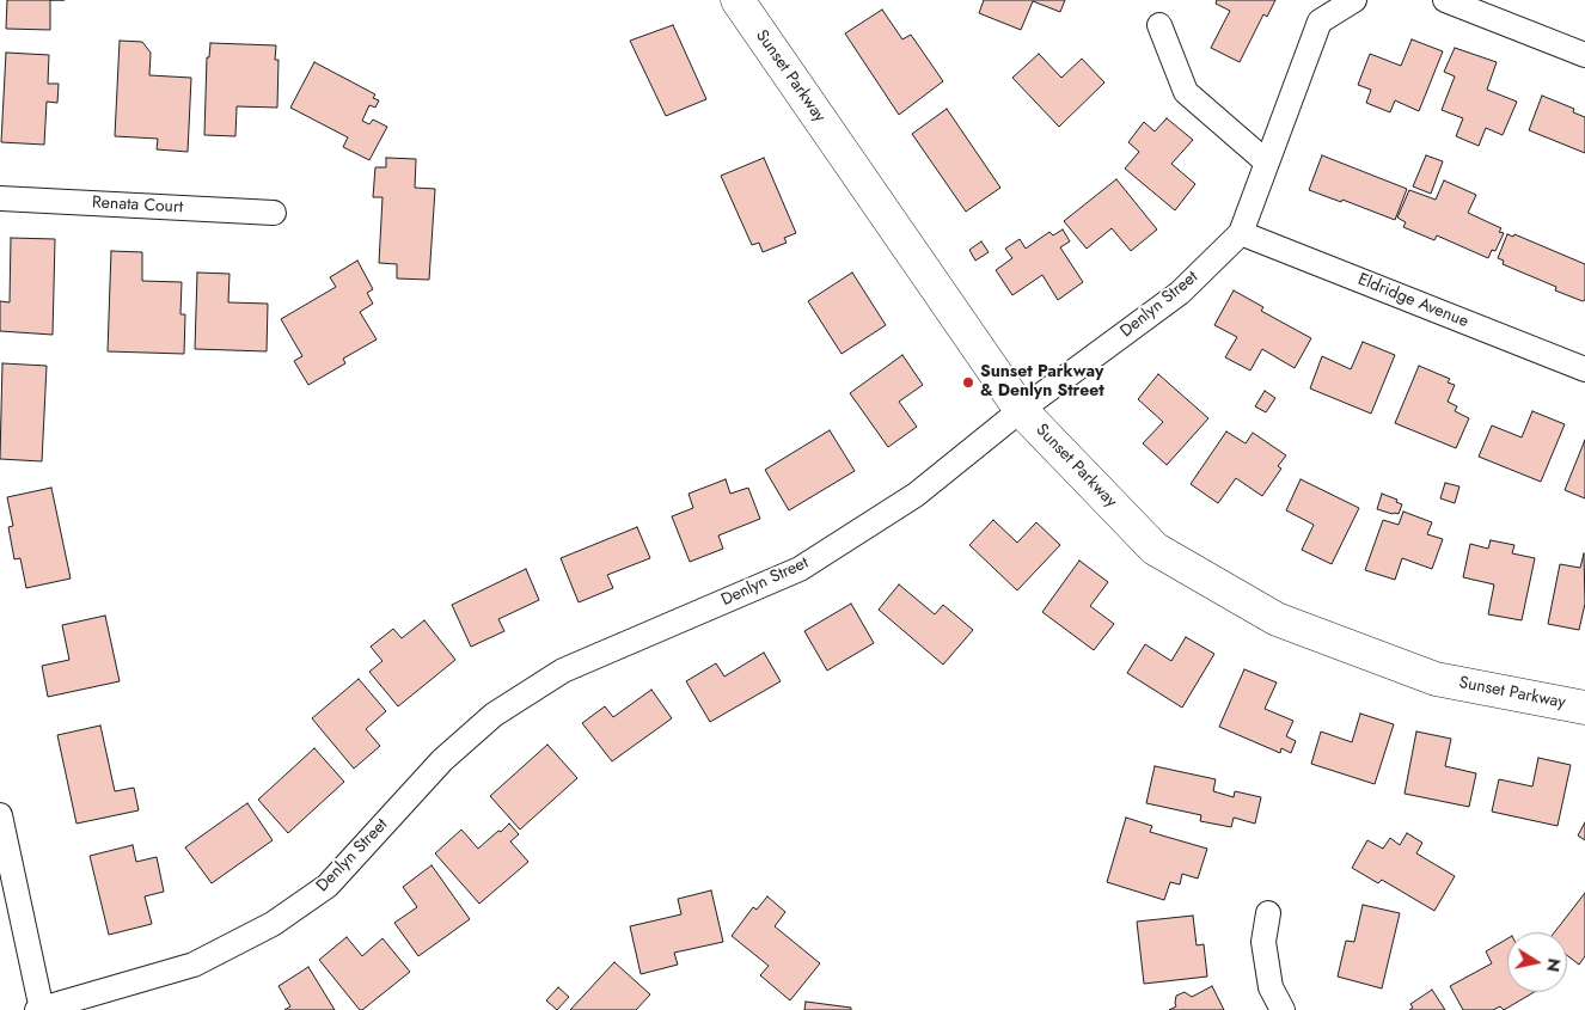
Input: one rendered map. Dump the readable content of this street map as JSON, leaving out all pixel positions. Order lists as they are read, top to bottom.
{
  "streets": {
    "main road": ["Sunset Parkway"],
    "street": ["Renata Court", "Eldridge Avenue", "Denlyn Street"]
  },
  "crossings": [
    ["Sunset Parkway", "Denlyn Street"],
    ["Eldridge Avenue", "Denlyn Street"]
  ],
  "places": ["Sunset Parkway & Denlyn Street"],
  "north": "right"
}
